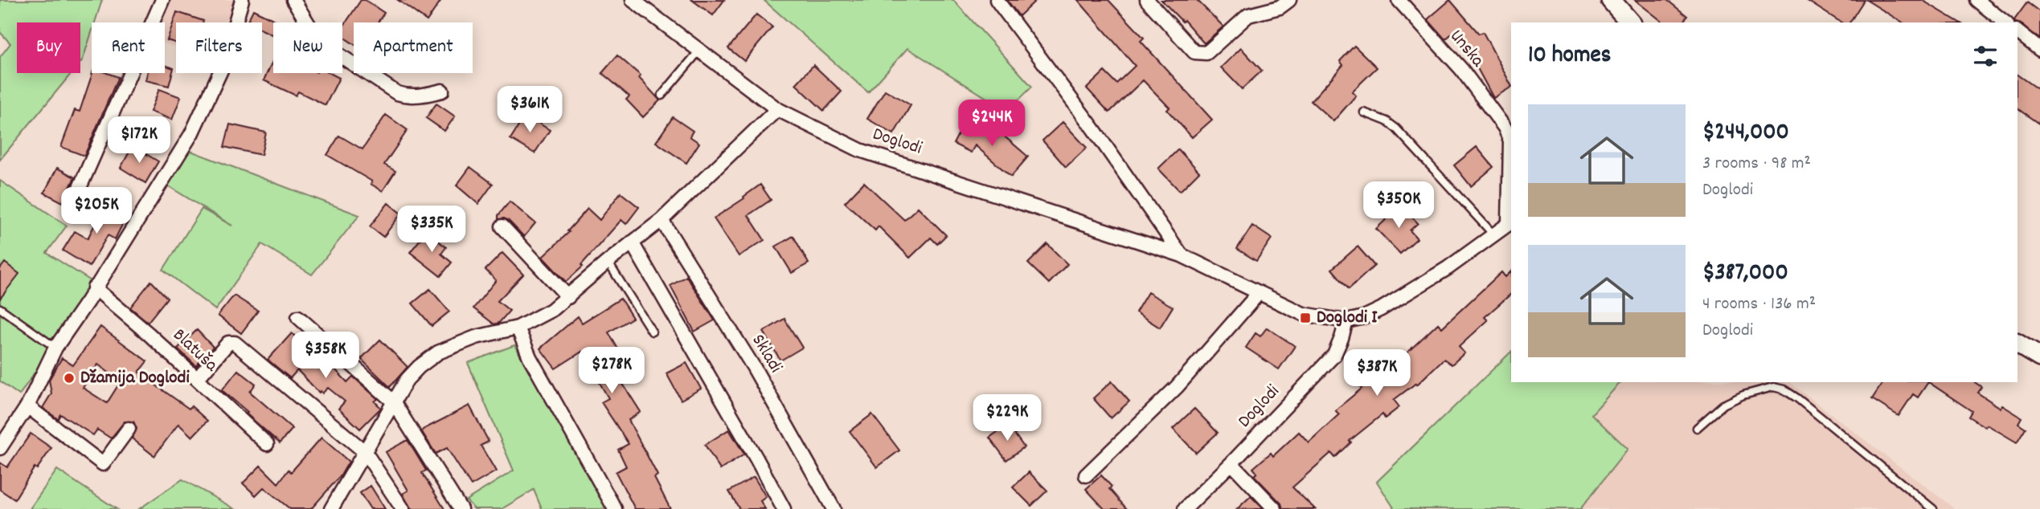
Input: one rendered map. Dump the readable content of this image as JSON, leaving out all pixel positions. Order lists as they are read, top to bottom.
{
  "streets": {
    "street": [
      "Unska",
      "Doglodi",
      "Blatuša",
      "Skladi"
    ]
  },
  "crossings": [
    ["Unska", "Doglodi"]
  ],
  "places": {
    "transit": ["Doglodi I"],
    "other": ["Džamija Doglodi"]
  },
  "page": {
    "chip": [
      "Buy",
      "Rent",
      "Filters",
      "New",
      "Apartment"
    ],
    "heading": "10 homes",
    "price": [
      "$361K",
      "$244K",
      "$172K",
      "$350K",
      "$205K",
      "$335K",
      "$358K",
      "$278K",
      "$387K",
      "$229K"
    ],
    "list": [
      {
        "name": "$244,000",
        "note": "3 rooms · 98 m² · Doglodi"
      },
      {
        "name": "$387,000",
        "note": "4 rooms · 136 m² · Doglodi"
      }
    ]
  }
}
